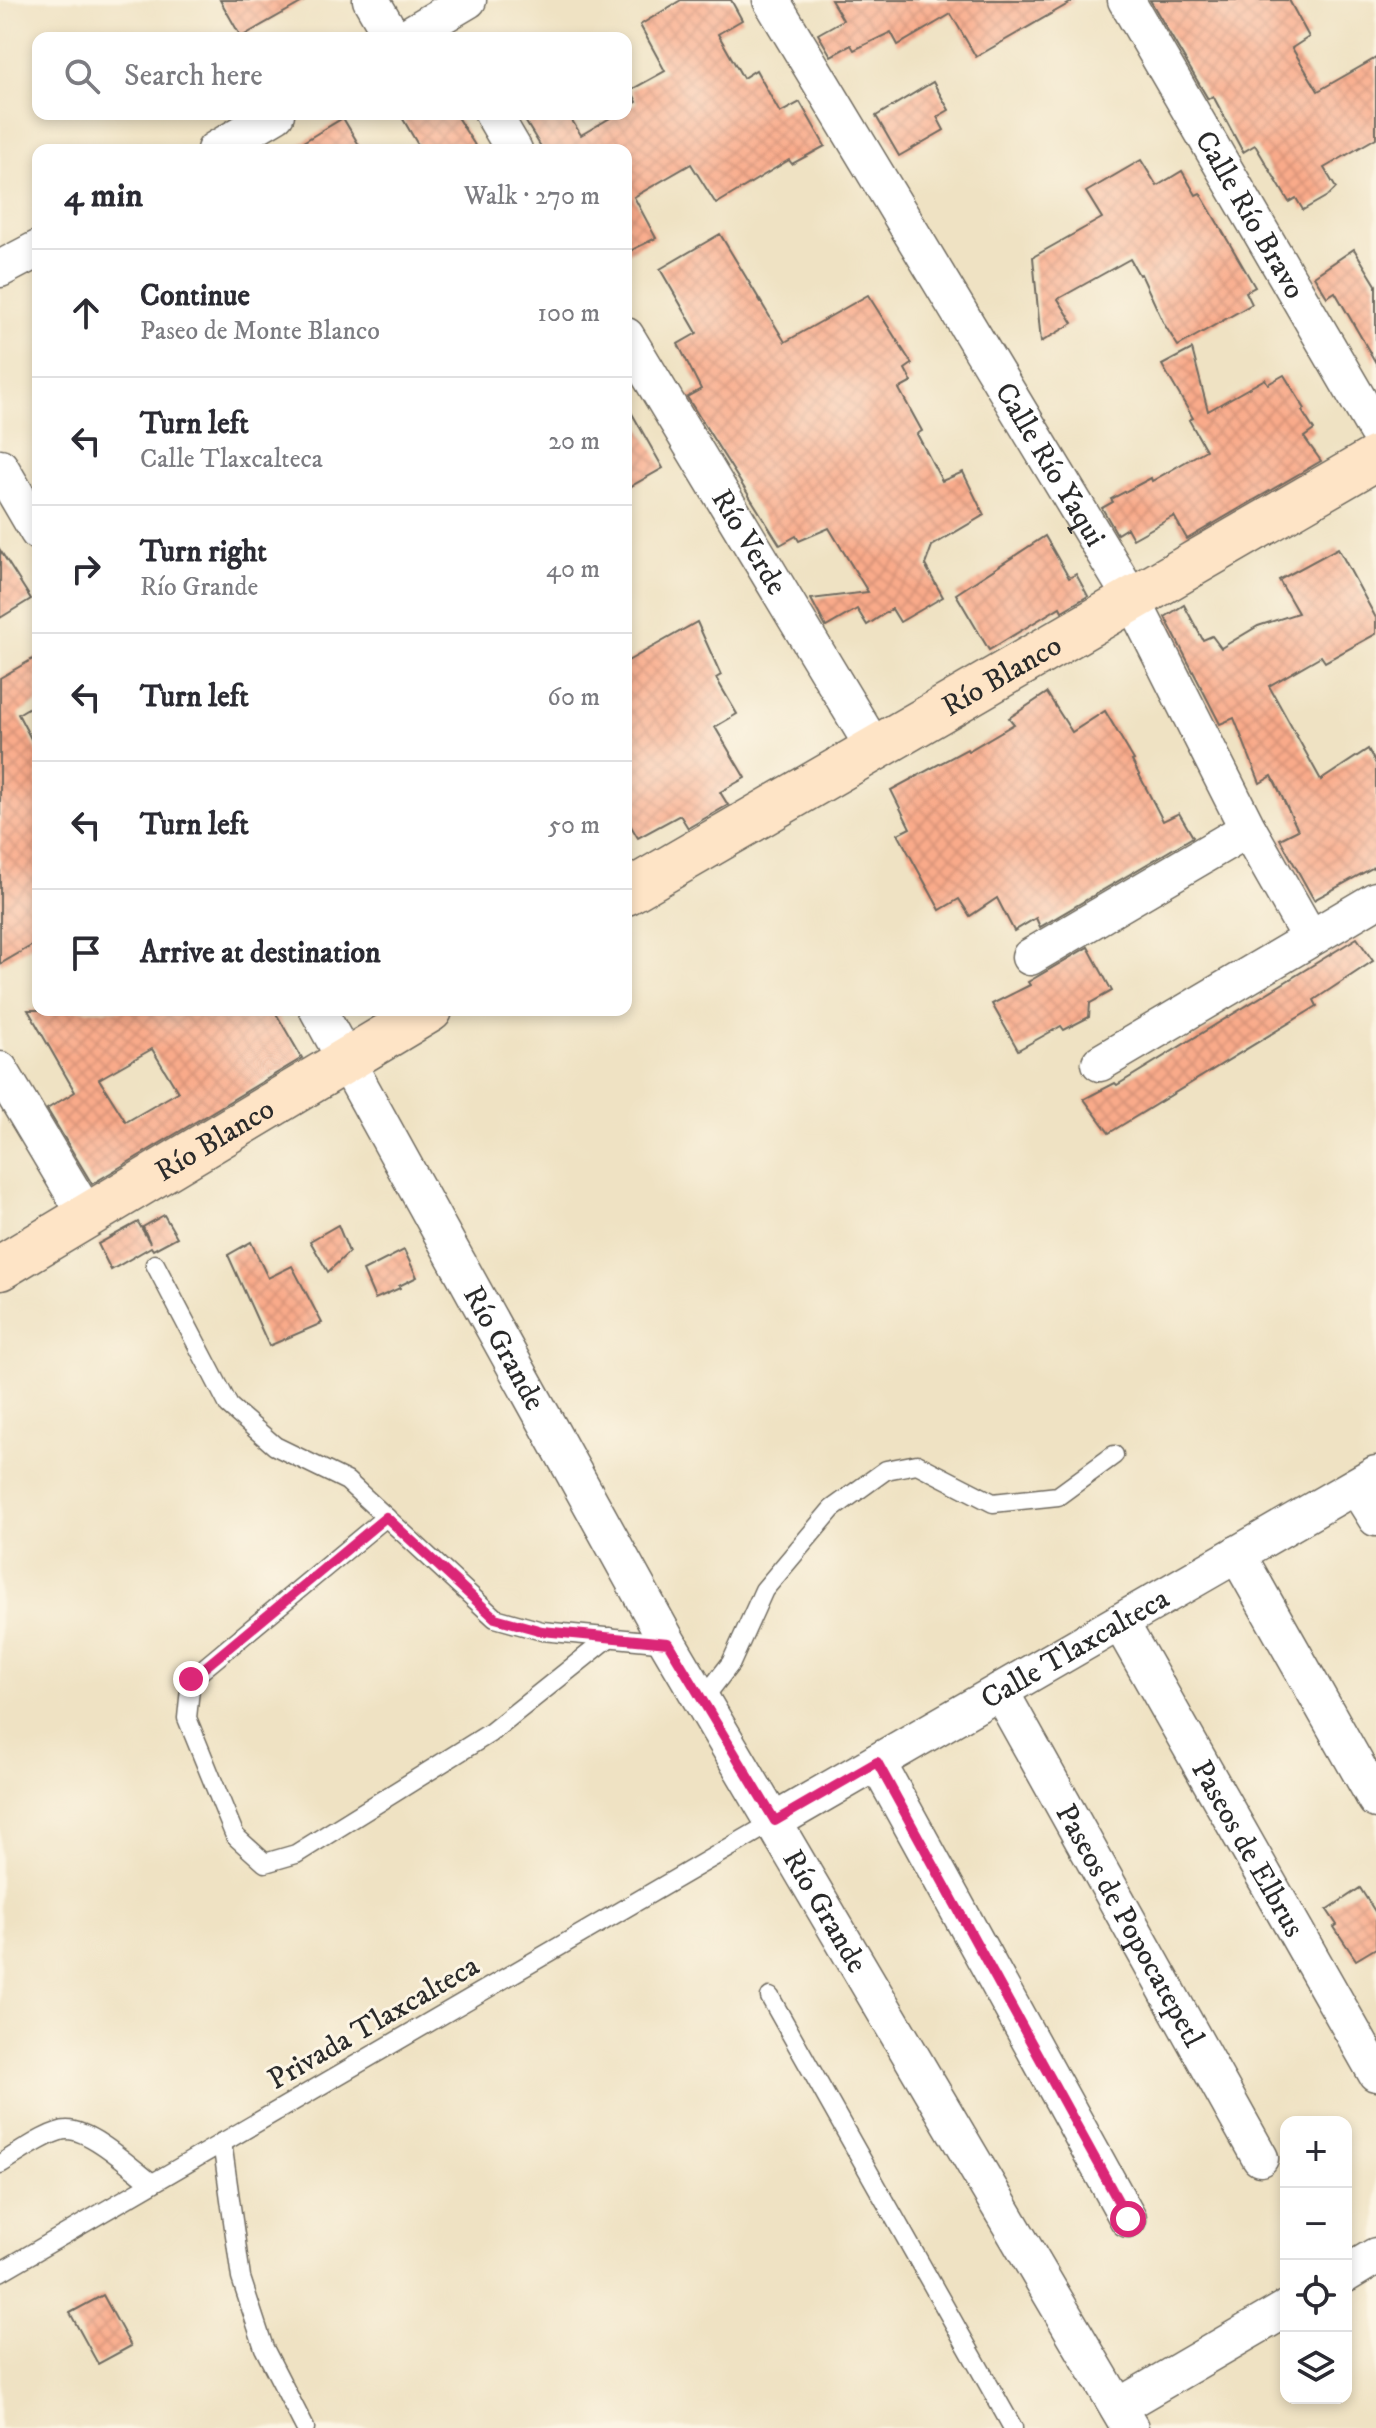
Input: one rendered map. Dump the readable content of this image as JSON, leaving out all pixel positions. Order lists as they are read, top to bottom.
{
  "streets": {
    "street": [
      "Calle Río Bravo",
      "Calle Río Yaqui",
      "Río Verde",
      "Río Blanco",
      "Río Grande",
      "Calle Tlaxcalteca",
      "Paseos de Elbrus",
      "Paseos de Popocatepetl"
    ],
    "lane": ["Privada Tlaxcalteca"]
  },
  "crossings": [
    ["Calle Río Yaqui", "Río Blanco"],
    ["Río Verde", "Río Blanco"],
    ["Río Blanco", "Río Grande"],
    ["Río Grande", "Calle Tlaxcalteca"],
    ["Río Grande", "Privada Tlaxcalteca"],
    ["Calle Tlaxcalteca", "Paseos de Elbrus"],
    ["Calle Tlaxcalteca", "Paseos de Popocatepetl"],
    ["Calle Tlaxcalteca", "Privada Tlaxcalteca"]
  ],
  "page": {
    "search": "Search here",
    "heading": ["4 min", "Walk · 270 m"],
    "list": [
      ["Continue", "Paseo de Monte Blanco", "100 m"],
      ["Turn left", "Calle Tlaxcalteca", "20 m"],
      ["Turn right", "Río Grande", "40 m"],
      ["Turn left", "60 m"],
      ["Turn left", "50 m"],
      "Arrive at destination"
    ],
    "map_buttons": ["+", "−"]
  }
}
